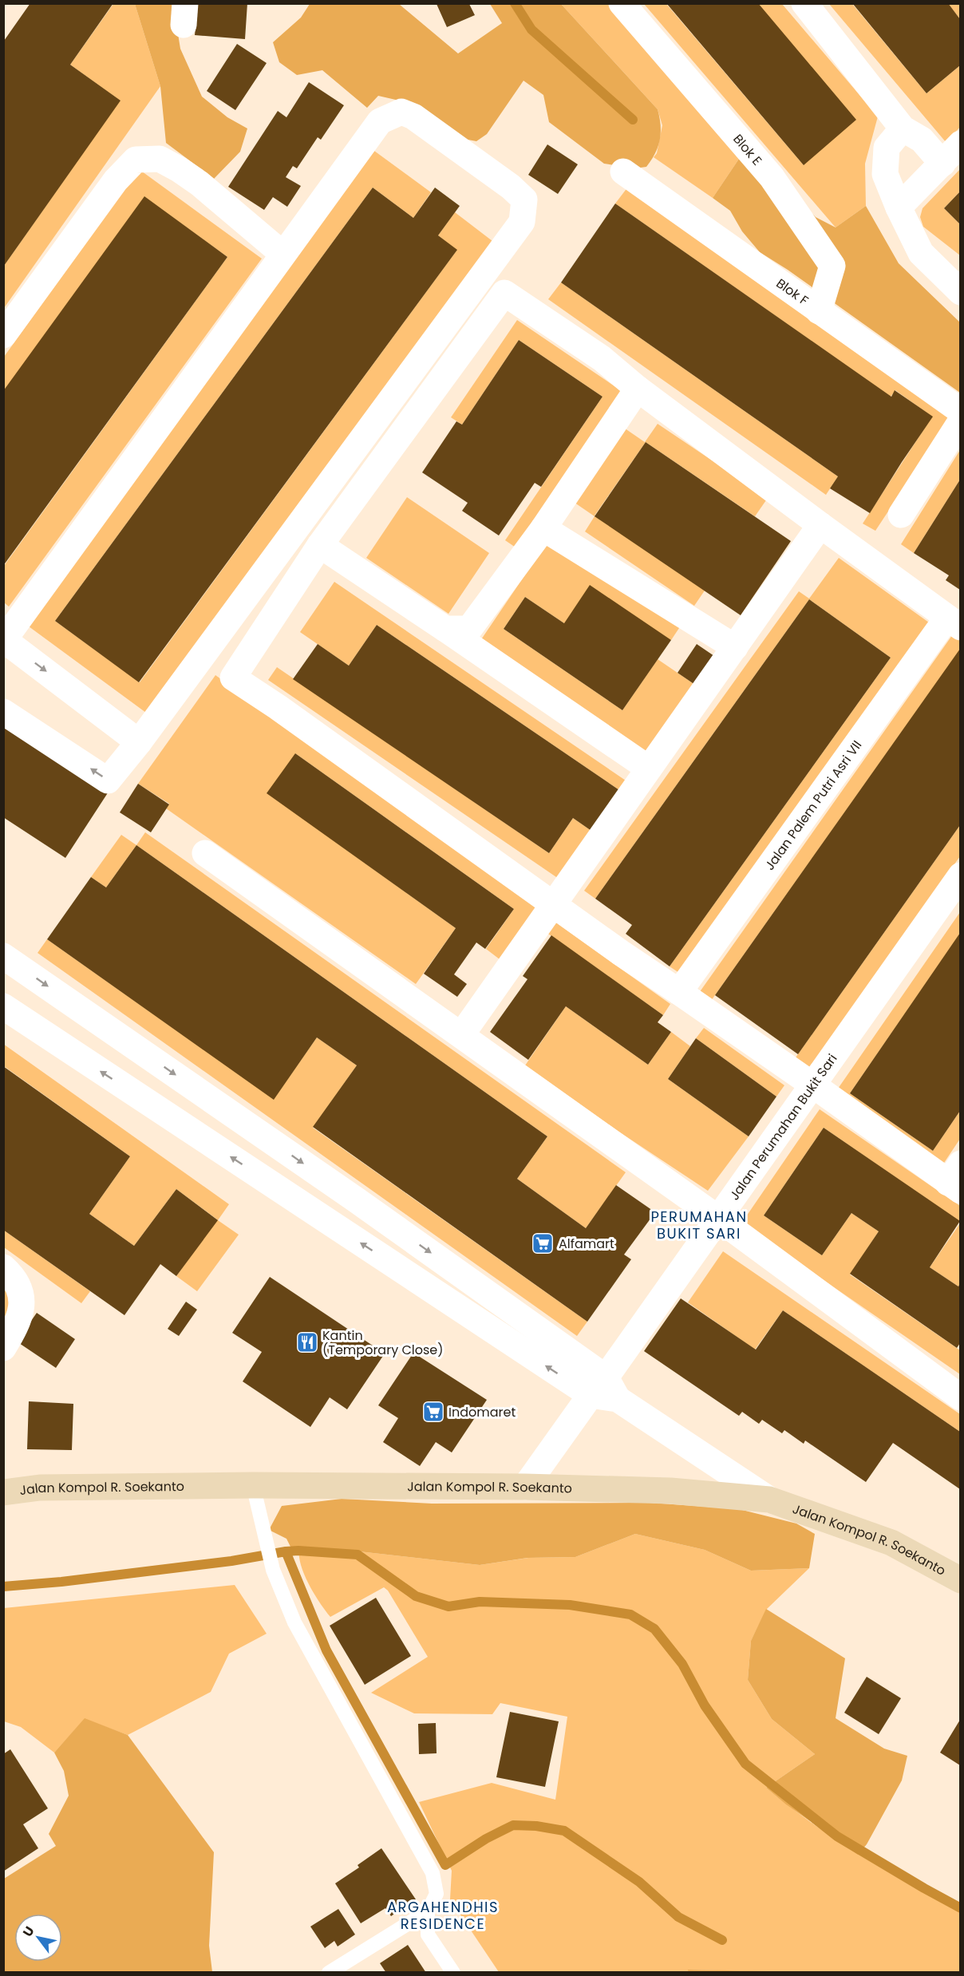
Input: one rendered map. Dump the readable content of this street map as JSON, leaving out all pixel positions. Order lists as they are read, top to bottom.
{
  "streets": {
    "main road": ["Jalan Kompol R. Soekanto"],
    "street": [
      "Blok E",
      "Blok F",
      "Jalan Palem Putri Asri VII",
      "Jalan Perumahan Bukit Sari"
    ]
  },
  "crossings": [
    ["Blok E", "Blok F"],
    ["Jalan Perumahan Bukit Sari", "Jalan Kompol R. Soekanto"]
  ],
  "districts": ["PERUMAHAN BUKIT SARI", "ARGAHENDHIS RESIDENCE"],
  "places": {
    "supermarket": ["Alfamart", "Indomaret"],
    "restaurant": ["Kantin (Temporary Close)"]
  },
  "north": "top left"
}
